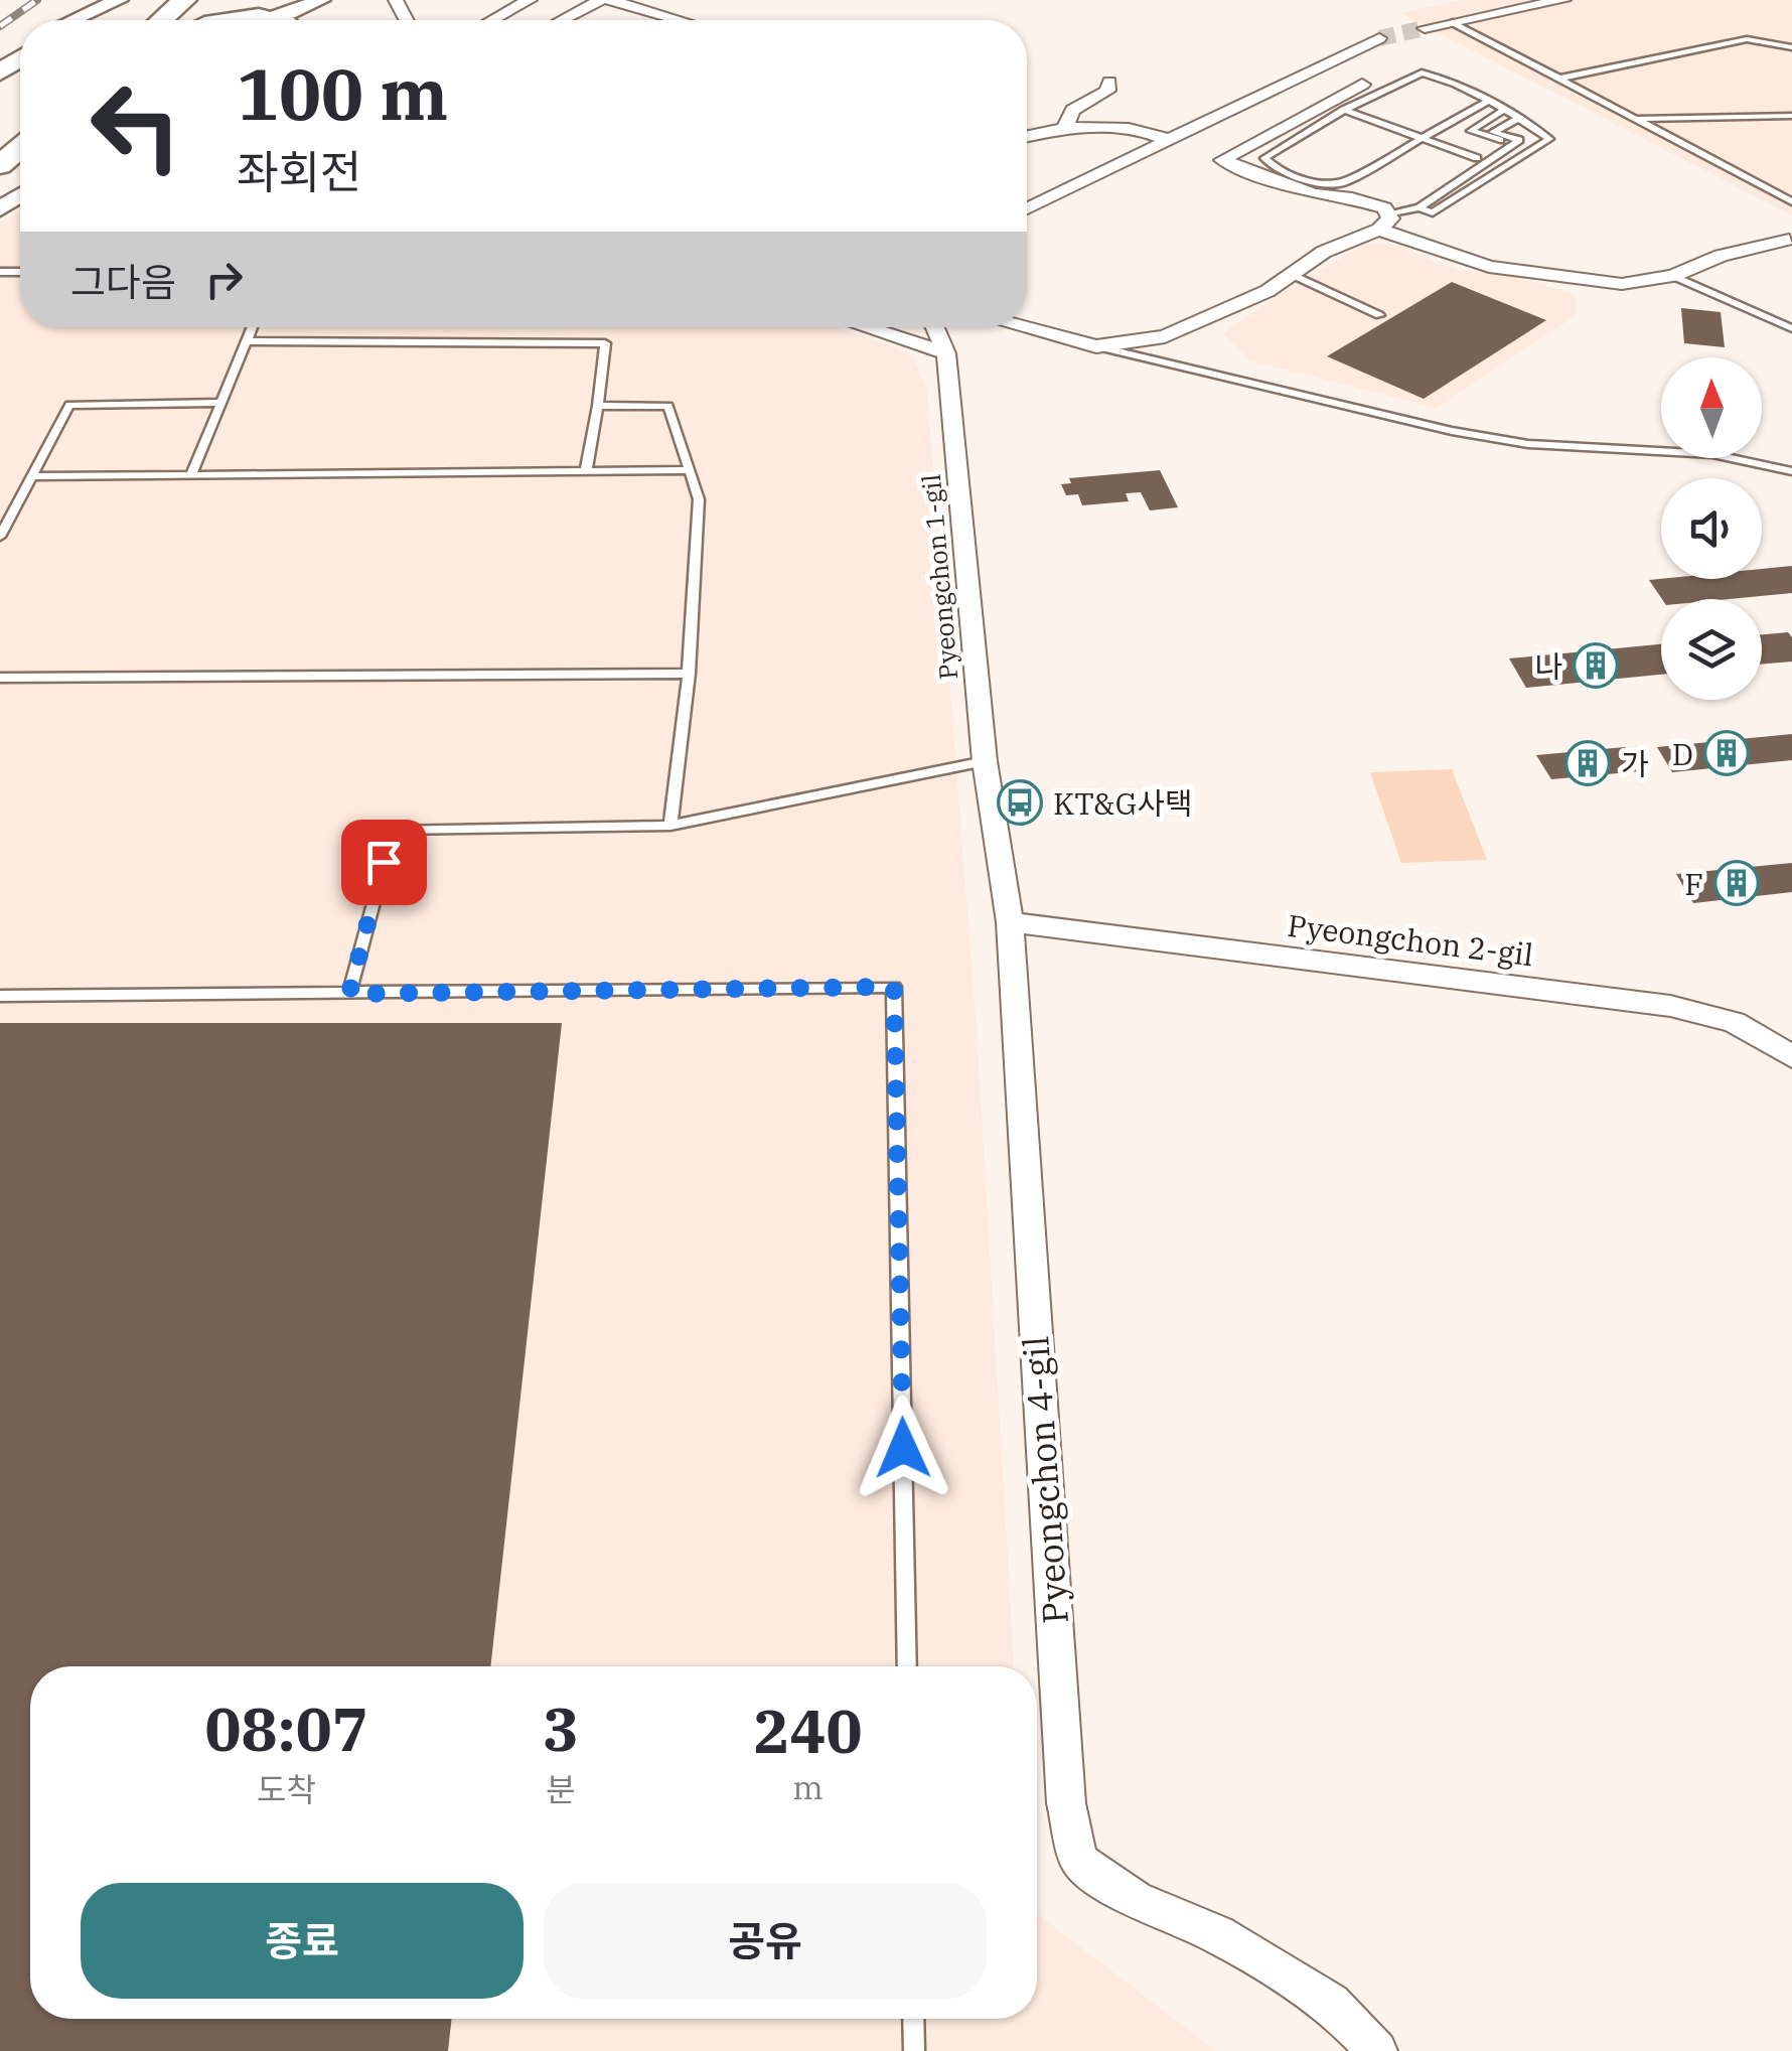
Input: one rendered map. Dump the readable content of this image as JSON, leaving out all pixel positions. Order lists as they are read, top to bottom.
{
  "streets": {
    "street": ["Pyeongchon 1-gil", "Pyeongchon 2-gil", "Pyeongchon 4-gil"]
  },
  "crossings": [
    ["Pyeongchon 1-gil", "Pyeongchon 2-gil"],
    ["Pyeongchon 1-gil", "Pyeongchon 4-gil"],
    ["Pyeongchon 2-gil", "Pyeongchon 4-gil"]
  ],
  "places": {
    "building": [
      "나",
      "D",
      "가",
      "F"
    ],
    "bus stop": ["KT&G사택"]
  },
  "north": "top",
  "page": {
    "turn": ["100 m", "좌회전"],
    "then": "그다음",
    "eta": [
      "08:07",
      "도착",
      "3",
      "분",
      "240",
      "m"
    ],
    "buttons": ["종료", "공유"]
  }
}
